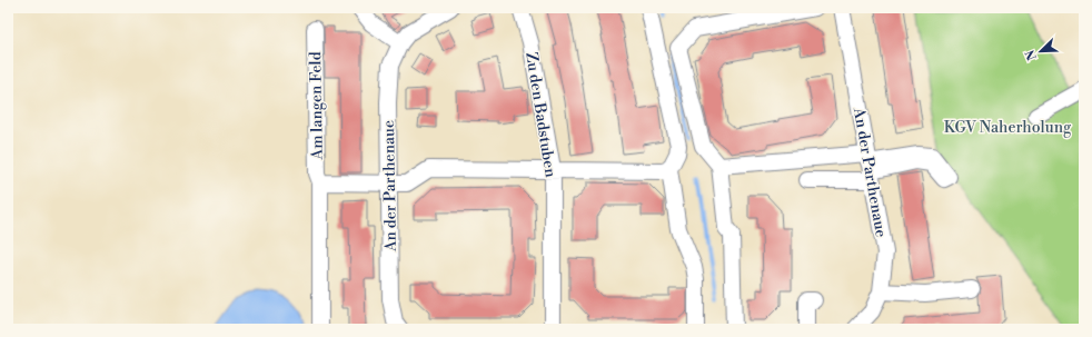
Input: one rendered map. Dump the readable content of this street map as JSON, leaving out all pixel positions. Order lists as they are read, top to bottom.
{
  "streets": {
    "street": ["Am langen Feld", "Zu den Badstuben", "An der Parthenaue"]
  },
  "crossings": [
    ["Am langen Feld", "Zu den Badstuben"],
    ["Am langen Feld", "An der Parthenaue"]
  ],
  "parks": ["KGV Naherholung"],
  "north": "bottom left"
}
